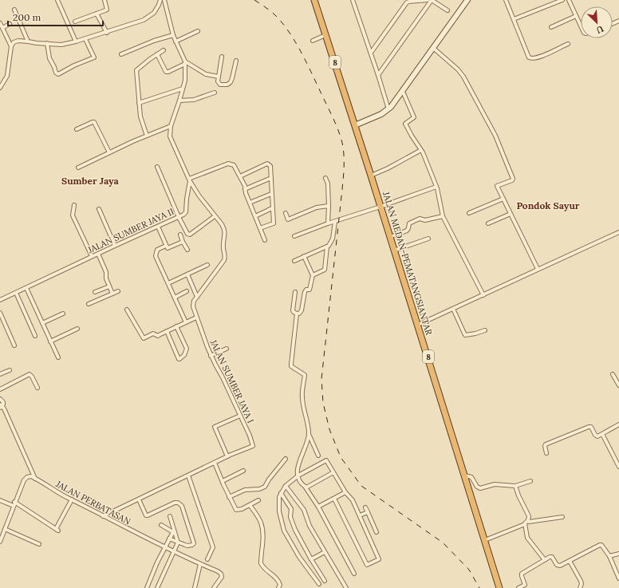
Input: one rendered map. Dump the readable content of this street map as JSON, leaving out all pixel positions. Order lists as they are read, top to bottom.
{
  "streets": {
    "highway": ["8", "JALAN MEDAN-PEMATANGSIANTAR"],
    "street": ["JALAN SUMBER JAYA II", "JALAN SUMBER JAYA I", "JALAN PERBATASAN"]
  },
  "crossings": [
    ["JALAN SUMBER JAYA II", "JALAN SUMBER JAYA I"],
    ["JALAN SUMBER JAYA I", "JALAN PERBATASAN"]
  ],
  "districts": ["Sumber Jaya", "Pondok Sayur"],
  "scale_bar": "200 m",
  "north": "bottom right"
}
